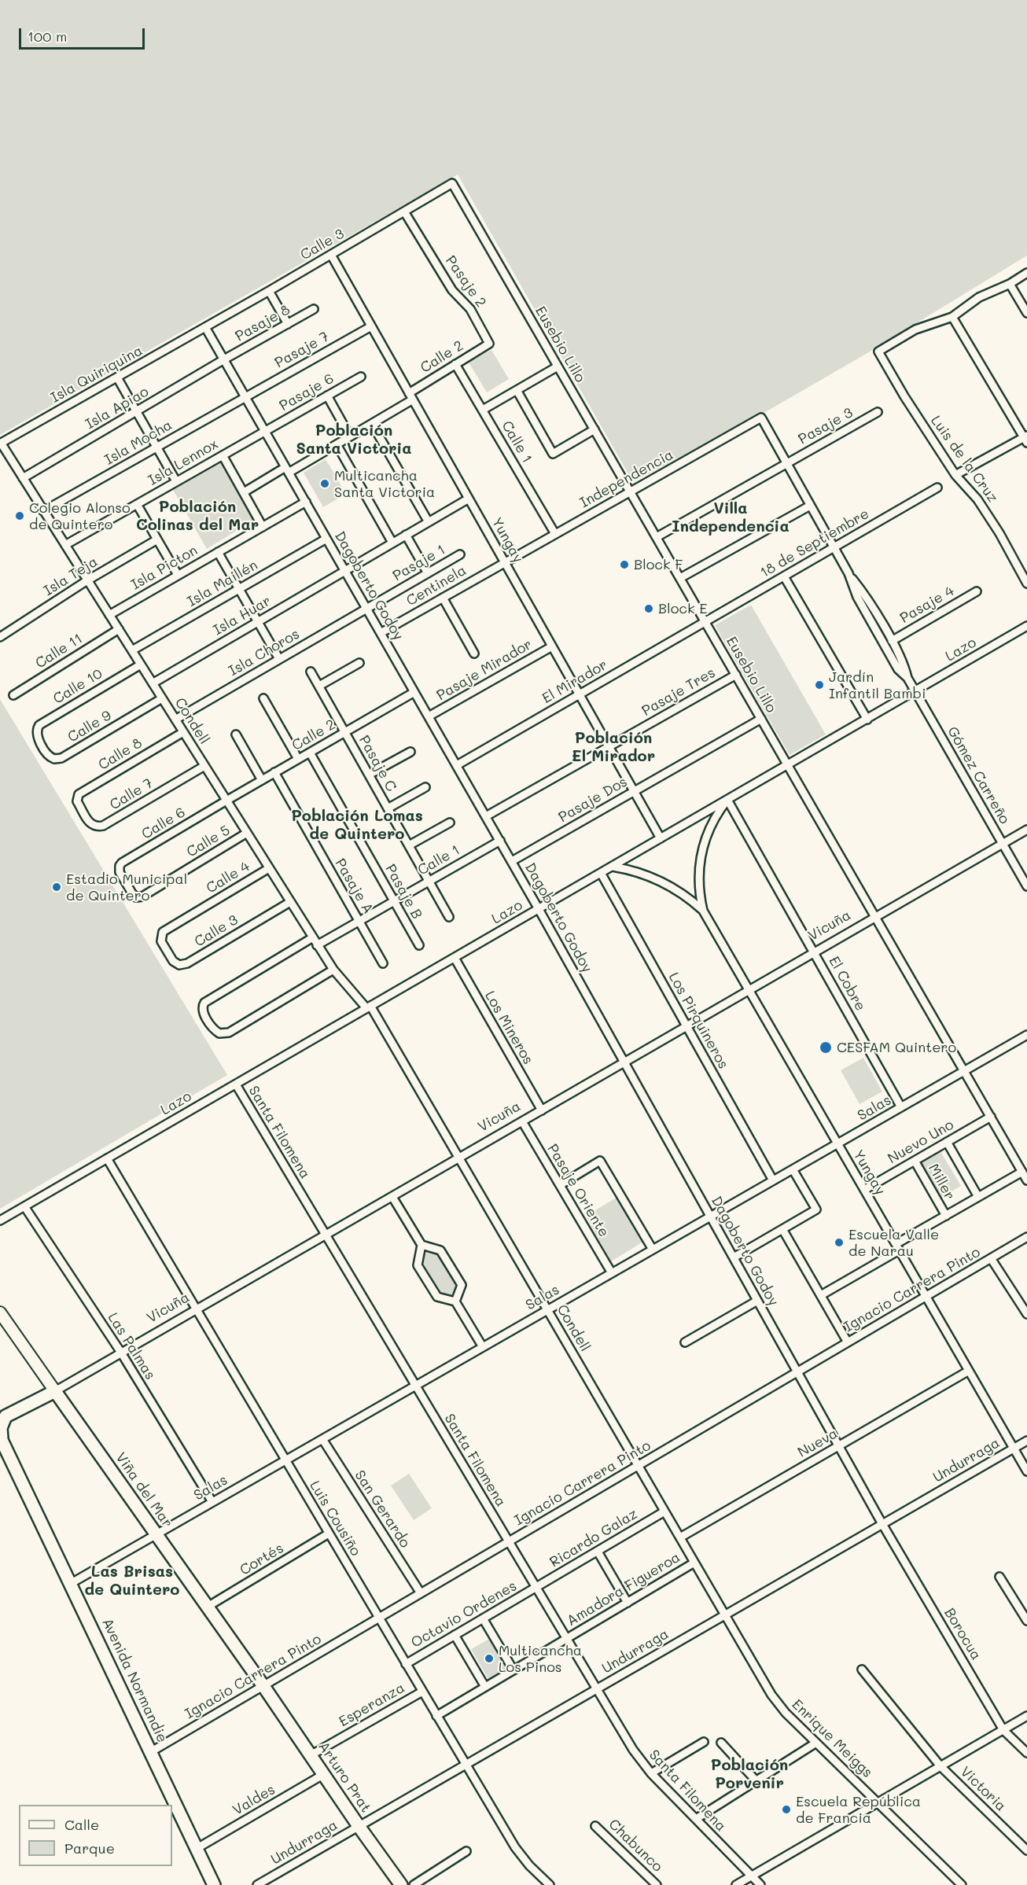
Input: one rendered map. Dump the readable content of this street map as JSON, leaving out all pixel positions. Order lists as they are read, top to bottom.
{
  "streets": {
    "main road": [
      "Vicuña",
      "Viña del Mar",
      "Avenida Normandie",
      "Arturo Prat"
    ],
    "street": [
      "Calle 3",
      "Pasaje 2",
      "Pasaje 8",
      "Eusebio Lillo",
      "Pasaje 7",
      "Calle 2",
      "Isla Quiriquina",
      "Pasaje 6",
      "Isla Apiao",
      "Pasaje 3",
      "Calle 1",
      "Isla Mocha",
      "Luis de la Cruz",
      "Isla Lennox",
      "Independencia",
      "Yungay",
      "18 de Septiembre",
      "Pasaje 1",
      "Isla Picton",
      "Isla Teja",
      "Isla Maillén",
      "Dagoberto Godoy",
      "Centinela",
      "Pasaje 4",
      "Isla Huar",
      "Lazo",
      "Calle 11",
      "Isla Choros",
      "Pasaje Mirador",
      "El Mirador",
      "Calle 10",
      "Pasaje Tres",
      "Condell",
      "Calle 9",
      "Calle 8",
      "Pasaje C",
      "Gómez Carreño",
      "Calle 7",
      "Pasaje Dos",
      "Calle 6",
      "Calle 5",
      "Calle 4",
      "Pasaje A",
      "Pasaje B",
      "El Cobre",
      "Los Pirquineros",
      "Los Mineros",
      "Salas",
      "Santa Filomena",
      "Nuevo Uno",
      "Miller",
      "Pasaje Oriente",
      "Ignacio Carrera Pinto",
      "Las Palmas",
      "Nueva",
      "Undurraga",
      "San Gerardo",
      "Luis Cousiño",
      "Ricardo Galaz",
      "Cortés",
      "Amadora Figueroa",
      "Octavio Ordenes",
      "Borocua",
      "Esperanza",
      "Enrique Meiggs",
      "Victoria",
      "Valdes",
      "Chabunco"
    ]
  },
  "crossings": [
    ["Calle 3", "Pasaje 2"],
    ["Calle 3", "Eusebio Lillo"],
    ["Calle 3", "Isla Quiriquina"],
    ["Calle 3", "Yungay"],
    ["Calle 3", "Dagoberto Godoy"],
    ["Calle 3", "Condell"],
    ["Calle 3", "Calle 4"],
    ["Pasaje 2", "Calle 2"],
    ["Pasaje 8", "Isla Apiao"],
    ["Pasaje 8", "Dagoberto Godoy"],
    ["Eusebio Lillo", "Pasaje 3"],
    ["Eusebio Lillo", "Independencia"],
    ["Eusebio Lillo", "18 de Septiembre"],
    ["Eusebio Lillo", "Lazo"],
    ["Eusebio Lillo", "El Mirador"],
    ["Eusebio Lillo", "Pasaje Tres"],
    ["Eusebio Lillo", "Pasaje Dos"],
    ["Eusebio Lillo", "Vicuña"],
    ["Eusebio Lillo", "Salas"],
    ["Eusebio Lillo", "Nuevo Uno"],
    ["Pasaje 7", "Isla Mocha"],
    ["Pasaje 7", "Yungay"],
    ["Pasaje 7", "Dagoberto Godoy"],
    ["Calle 2", "Calle 1"],
    ["Calle 2", "Yungay"],
    ["Calle 2", "Dagoberto Godoy"],
    ["Calle 2", "Condell"],
    ["Calle 2", "Pasaje C"],
    ["Calle 2", "Calle 6"],
    ["Calle 2", "Pasaje A"],
    ["Calle 2", "Pasaje B"],
    ["Isla Quiriquina", "Dagoberto Godoy"],
    ["Isla Quiriquina", "Condell"],
    ["Pasaje 6", "Isla Lennox"],
    ["Pasaje 6", "Dagoberto Godoy"],
    ["Isla Apiao", "Dagoberto Godoy"],
    ["Isla Apiao", "Condell"],
    ["Pasaje 3", "Gómez Carreño"],
    ["Calle 1", "Independencia"],
    ["Calle 1", "Dagoberto Godoy"],
    ["Calle 1", "Condell"],
    ["Calle 1", "Pasaje C"],
    ["Calle 1", "Pasaje A"],
    ["Calle 1", "Pasaje B"],
    ["Isla Mocha", "Dagoberto Godoy"],
    ["Isla Mocha", "Condell"],
    ["Isla Lennox", "Dagoberto Godoy"],
    ["Isla Lennox", "Condell"],
    ["Independencia", "Yungay"],
    ["Independencia", "Centinela"],
    ["Independencia", "Gómez Carreño"],
    ["Yungay", "Centinela"],
    ["Yungay", "Lazo"],
    ["Yungay", "Pasaje Mirador"],
    ["Yungay", "El Mirador"],
    ["Yungay", "Pasaje Tres"],
    ["Yungay", "Pasaje Dos"],
    ["Yungay", "Vicuña"],
    ["Yungay", "El Cobre"],
    ["Yungay", "Salas"],
    ["Yungay", "Nuevo Uno"],
    ["Yungay", "Ignacio Carrera Pinto"],
    ["Yungay", "Nueva"],
    ["Yungay", "Undurraga"],
    ["18 de Septiembre", "El Mirador"],
    ["18 de Septiembre", "Gómez Carreño"],
    ["Pasaje 1", "Dagoberto Godoy"],
    ["Pasaje 1", "Isla Choros"],
    ["Isla Picton", "Dagoberto Godoy"],
    ["Isla Picton", "Condell"],
    ["Isla Teja", "Condell"],
    ["Isla Maillén", "Dagoberto Godoy"],
    ["Isla Maillén", "Condell"],
    ["Dagoberto Godoy", "Centinela"],
    ["Dagoberto Godoy", "Isla Huar"],
    ["Dagoberto Godoy", "Lazo"],
    ["Dagoberto Godoy", "Isla Choros"],
    ["Dagoberto Godoy", "Pasaje Mirador"],
    ["Dagoberto Godoy", "El Mirador"],
    ["Dagoberto Godoy", "Pasaje Tres"],
    ["Dagoberto Godoy", "Pasaje Dos"],
    ["Dagoberto Godoy", "Vicuña"],
    ["Dagoberto Godoy", "Salas"],
    ["Dagoberto Godoy", "Ignacio Carrera Pinto"],
    ["Dagoberto Godoy", "Nueva"],
    ["Dagoberto Godoy", "Undurraga"],
    ["Dagoberto Godoy", "Borocua"],
    ["Pasaje 4", "Gómez Carreño"],
    ["Isla Huar", "Condell"],
    ["Lazo", "Condell"],
    ["Lazo", "Gómez Carreño"],
    ["Lazo", "El Cobre"],
    ["Lazo", "Los Pirquineros"],
    ["Lazo", "Los Mineros"],
    ["Lazo", "Santa Filomena"],
    ["Lazo", "Las Palmas"],
    ["Lazo", "Luis Cousiño"],
    ["Calle 11", "Condell"],
    ["Isla Choros", "Condell"],
    ["Calle 10", "Condell"],
    ["Calle 10", "Calle 9"],
    ["Condell", "Calle 9"],
    ["Condell", "Calle 8"],
    ["Condell", "Calle 7"],
    ["Condell", "Calle 6"],
    ["Condell", "Calle 5"],
    ["Condell", "Calle 4"],
    ["Condell", "Vicuña"],
    ["Condell", "Salas"],
    ["Condell", "Ignacio Carrera Pinto"],
    ["Condell", "Nueva"],
    ["Condell", "Undurraga"],
    ["Condell", "Ricardo Galaz"],
    ["Condell", "Amadora Figueroa"],
    ["Condell", "Enrique Meiggs"],
    ["Calle 8", "Calle 7"],
    ["Gómez Carreño", "Vicuña"],
    ["Calle 6", "Calle 5"],
    ["Vicuña", "El Cobre"],
    ["Vicuña", "Los Pirquineros"],
    ["Vicuña", "Los Mineros"],
    ["Vicuña", "Santa Filomena"],
    ["Vicuña", "Pasaje Oriente"],
    ["Vicuña", "Las Palmas"],
    ["Vicuña", "Viña del Mar"],
    ["Vicuña", "Luis Cousiño"],
    ["Vicuña", "Avenida Normandie"],
    ["El Cobre", "Salas"],
    ["Los Pirquineros", "Salas"],
    ["Salas", "Santa Filomena"],
    ["Salas", "Pasaje Oriente"],
    ["Salas", "Las Palmas"],
    ["Salas", "Viña del Mar"],
    ["Salas", "San Gerardo"],
    ["Salas", "Luis Cousiño"],
    ["Salas", "Avenida Normandie"],
    ["Santa Filomena", "Ignacio Carrera Pinto"],
    ["Santa Filomena", "Undurraga"],
    ["Santa Filomena", "Ricardo Galaz"],
    ["Santa Filomena", "Amadora Figueroa"],
    ["Santa Filomena", "Octavio Ordenes"],
    ["Nuevo Uno", "Miller"],
    ["Ignacio Carrera Pinto", "Viña del Mar"],
    ["Ignacio Carrera Pinto", "San Gerardo"],
    ["Ignacio Carrera Pinto", "Luis Cousiño"],
    ["Ignacio Carrera Pinto", "Avenida Normandie"],
    ["Ignacio Carrera Pinto", "Arturo Prat"],
    ["Undurraga", "Luis Cousiño"],
    ["Undurraga", "Borocua"],
    ["Undurraga", "Enrique Meiggs"],
    ["Undurraga", "Arturo Prat"],
    ["Viña del Mar", "Cortés"],
    ["Viña del Mar", "Arturo Prat"],
    ["Luis Cousiño", "Cortés"],
    ["Luis Cousiño", "Amadora Figueroa"],
    ["Luis Cousiño", "Octavio Ordenes"],
    ["Luis Cousiño", "Esperanza"],
    ["Ricardo Galaz", "Octavio Ordenes"],
    ["Avenida Normandie", "Valdes"],
    ["Esperanza", "Arturo Prat"],
    ["Arturo Prat", "Valdes"]
  ],
  "districts": [
    "Población Santa Victoria",
    "Población Colinas del Mar",
    "Villa Independencia",
    "Población El Mirador",
    "Población Lomas de Quintero",
    "Las Brisas de Quintero",
    "Población Porvenir"
  ],
  "places": [
    "Multicancha Santa Victoria",
    "Colegio Alonso de Quintero",
    "Block F",
    "Block E",
    "Jardín Infantil Bambi",
    "Estadio Municipal de Quintero",
    "CESFAM Quintero",
    "Escuela Valle de Narau",
    "Multicancha Los Pinos",
    "Escuela República de Francia"
  ],
  "legend": ["Calle", "Parque"],
  "scale_bar": "100 m"
}
